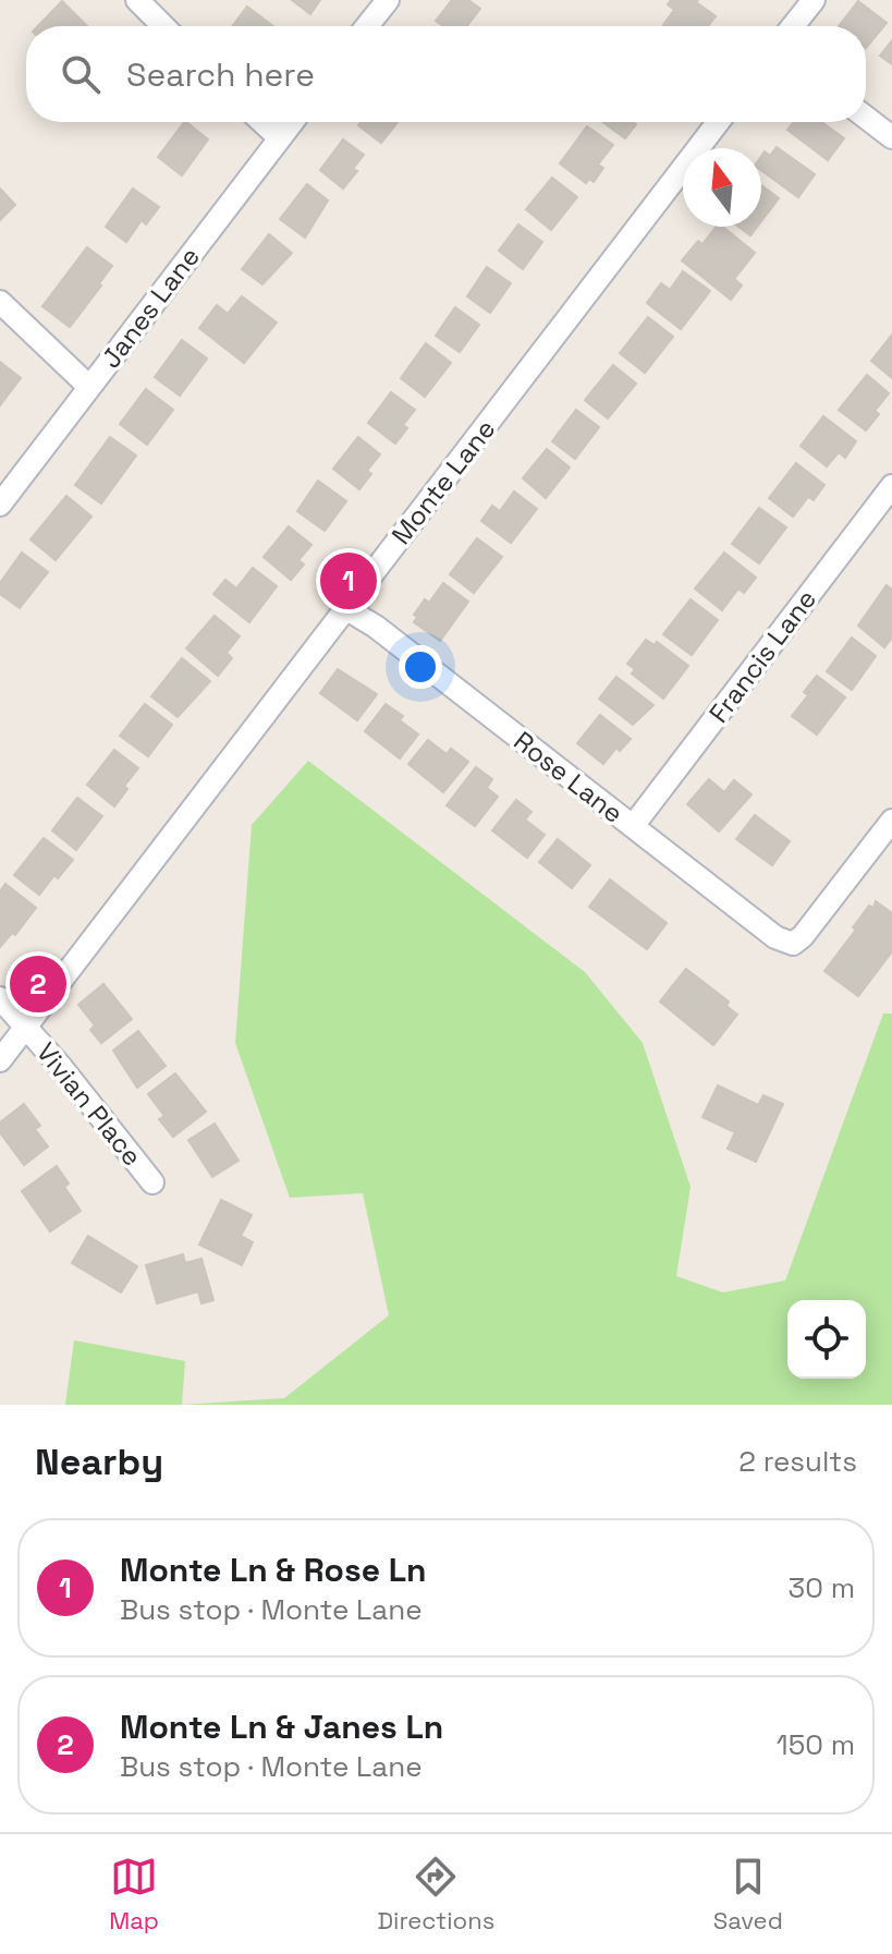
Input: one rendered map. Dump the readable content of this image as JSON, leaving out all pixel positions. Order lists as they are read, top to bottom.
{
  "streets": {
    "street": [
      "Janes Lane",
      "Monte Lane",
      "Francis Lane",
      "Rose Lane",
      "Vivian Place"
    ]
  },
  "crossings": [
    ["Monte Lane", "Rose Lane"],
    ["Monte Lane", "Vivian Place"],
    ["Francis Lane", "Rose Lane"]
  ],
  "north": "top",
  "page": {
    "search": "Search here",
    "pins": ["1", "2"],
    "heading": ["Nearby", "2 results"],
    "list": [
      {
        "mark": "1",
        "name": "Monte Ln & Rose Ln",
        "note": "Bus stop · Monte Lane",
        "value": "30 m"
      },
      {
        "mark": "2",
        "name": "Monte Ln & Janes Ln",
        "note": "Bus stop · Monte Lane",
        "value": "150 m"
      }
    ],
    "nav": ["Map", "Directions", "Saved"]
  }
}
